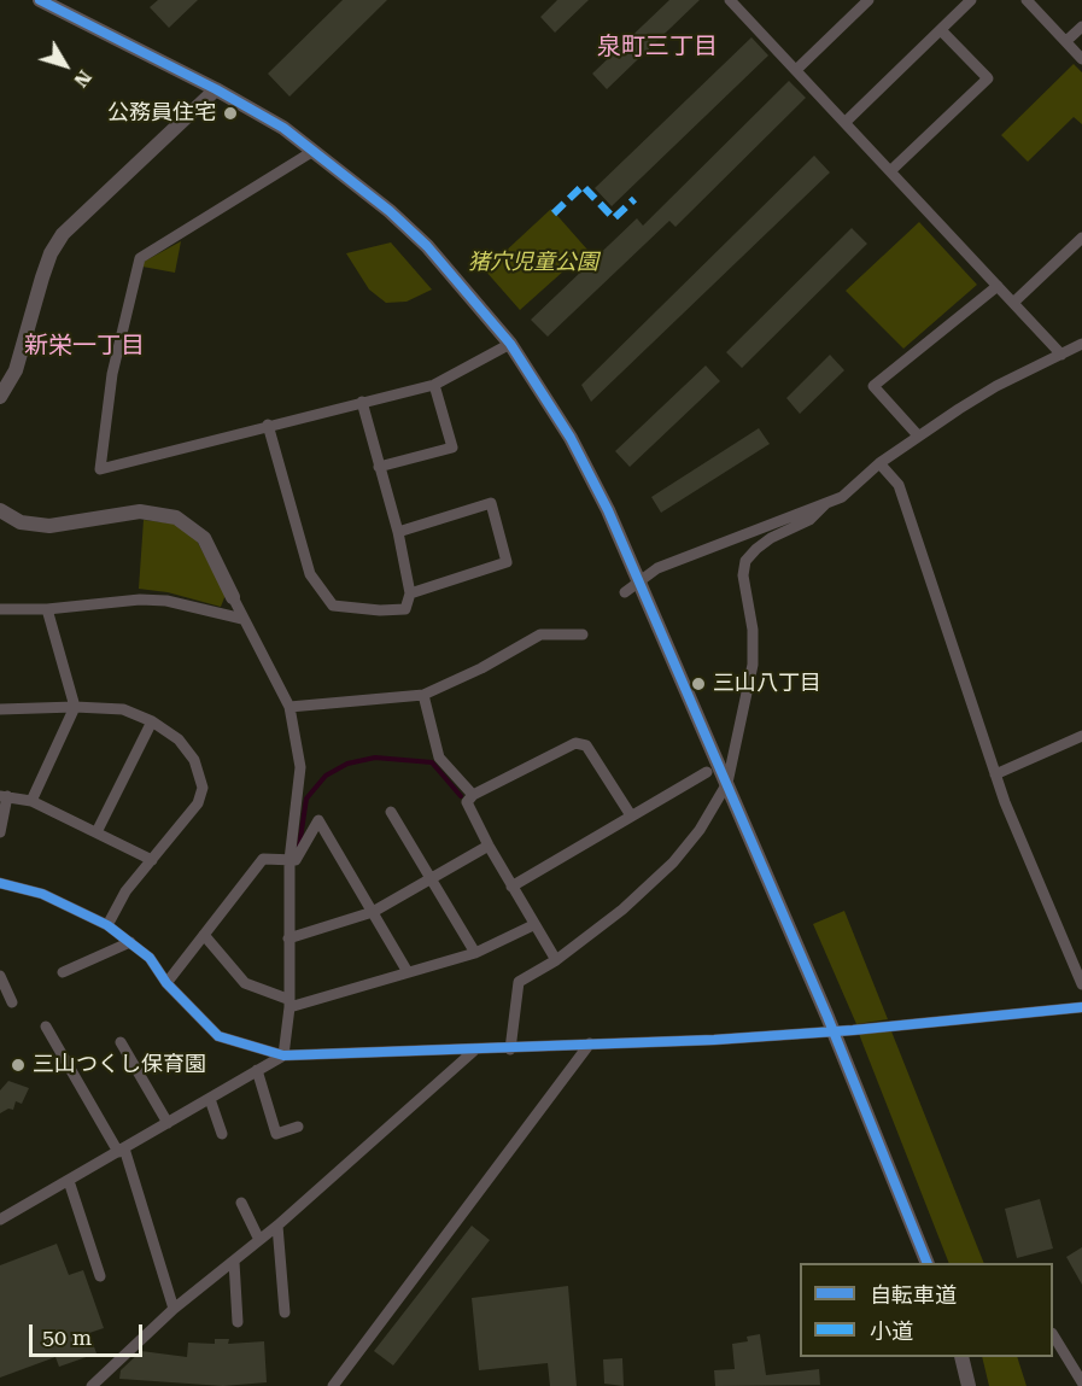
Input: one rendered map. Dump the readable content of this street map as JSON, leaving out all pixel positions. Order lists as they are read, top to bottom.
{
  "districts": ["泉町三丁目", "新栄一丁目"],
  "parks": ["猪穴児童公園"],
  "places": ["公務員住宅", "三山八丁目", "三山つくし保育園"],
  "legend": ["自転車道", "小道"],
  "scale_bar": "50 m",
  "north": "bottom right"
}
